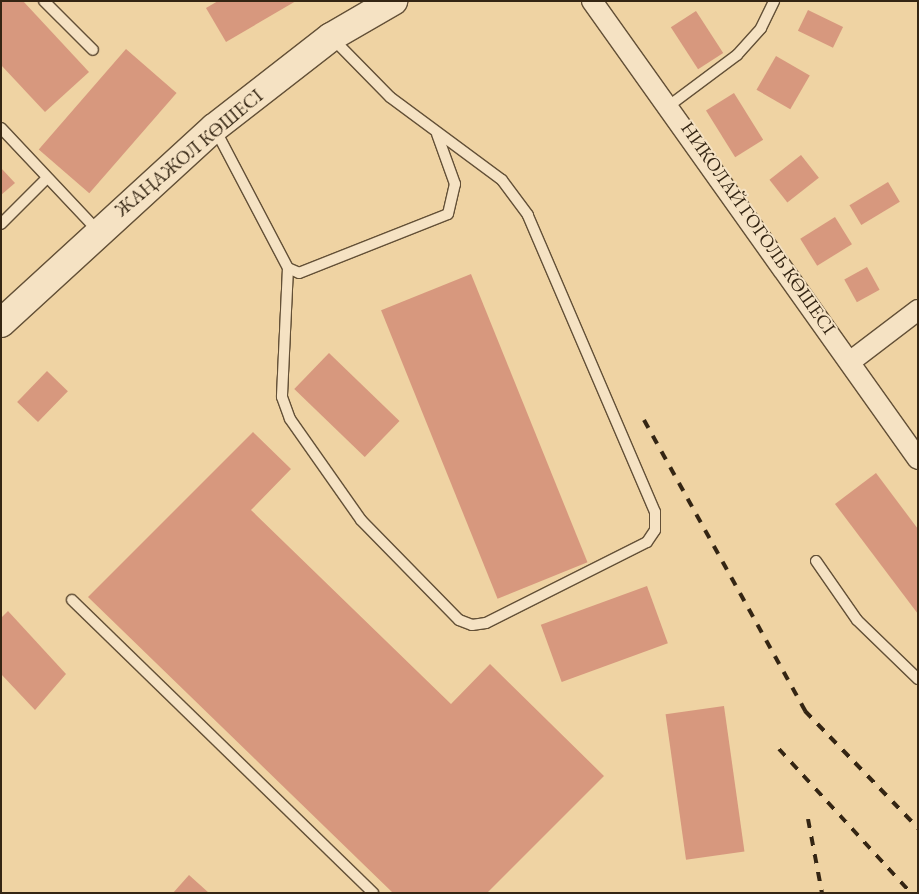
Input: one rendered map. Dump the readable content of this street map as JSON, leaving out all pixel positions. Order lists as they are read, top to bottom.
{
  "streets": {
    "main road": ["ЖАҢАЖОЛ КӨШЕСІ"],
    "street": ["НИКОЛАЙ ГОГОЛЬ КӨШЕСІ"]
  }
}
